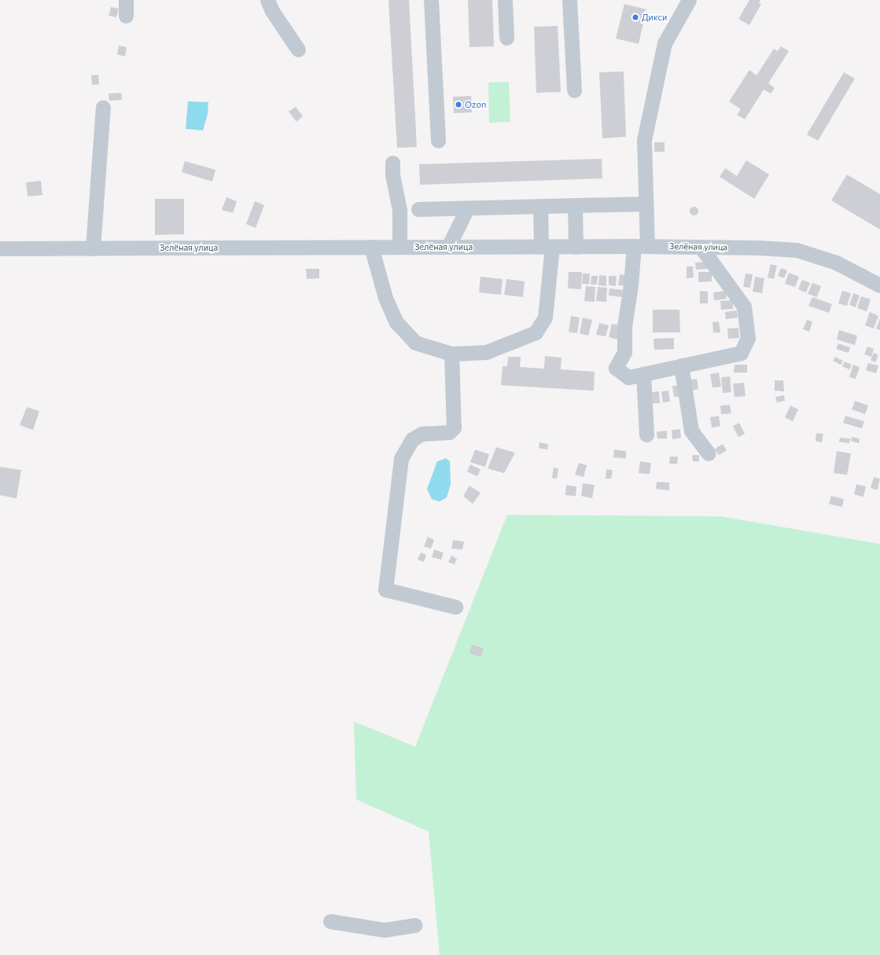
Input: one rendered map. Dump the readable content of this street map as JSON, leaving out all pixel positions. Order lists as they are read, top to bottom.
{
  "streets": {
    "street": ["Зелёная улица"]
  },
  "places": ["Дикси", "Ozon"]
}
